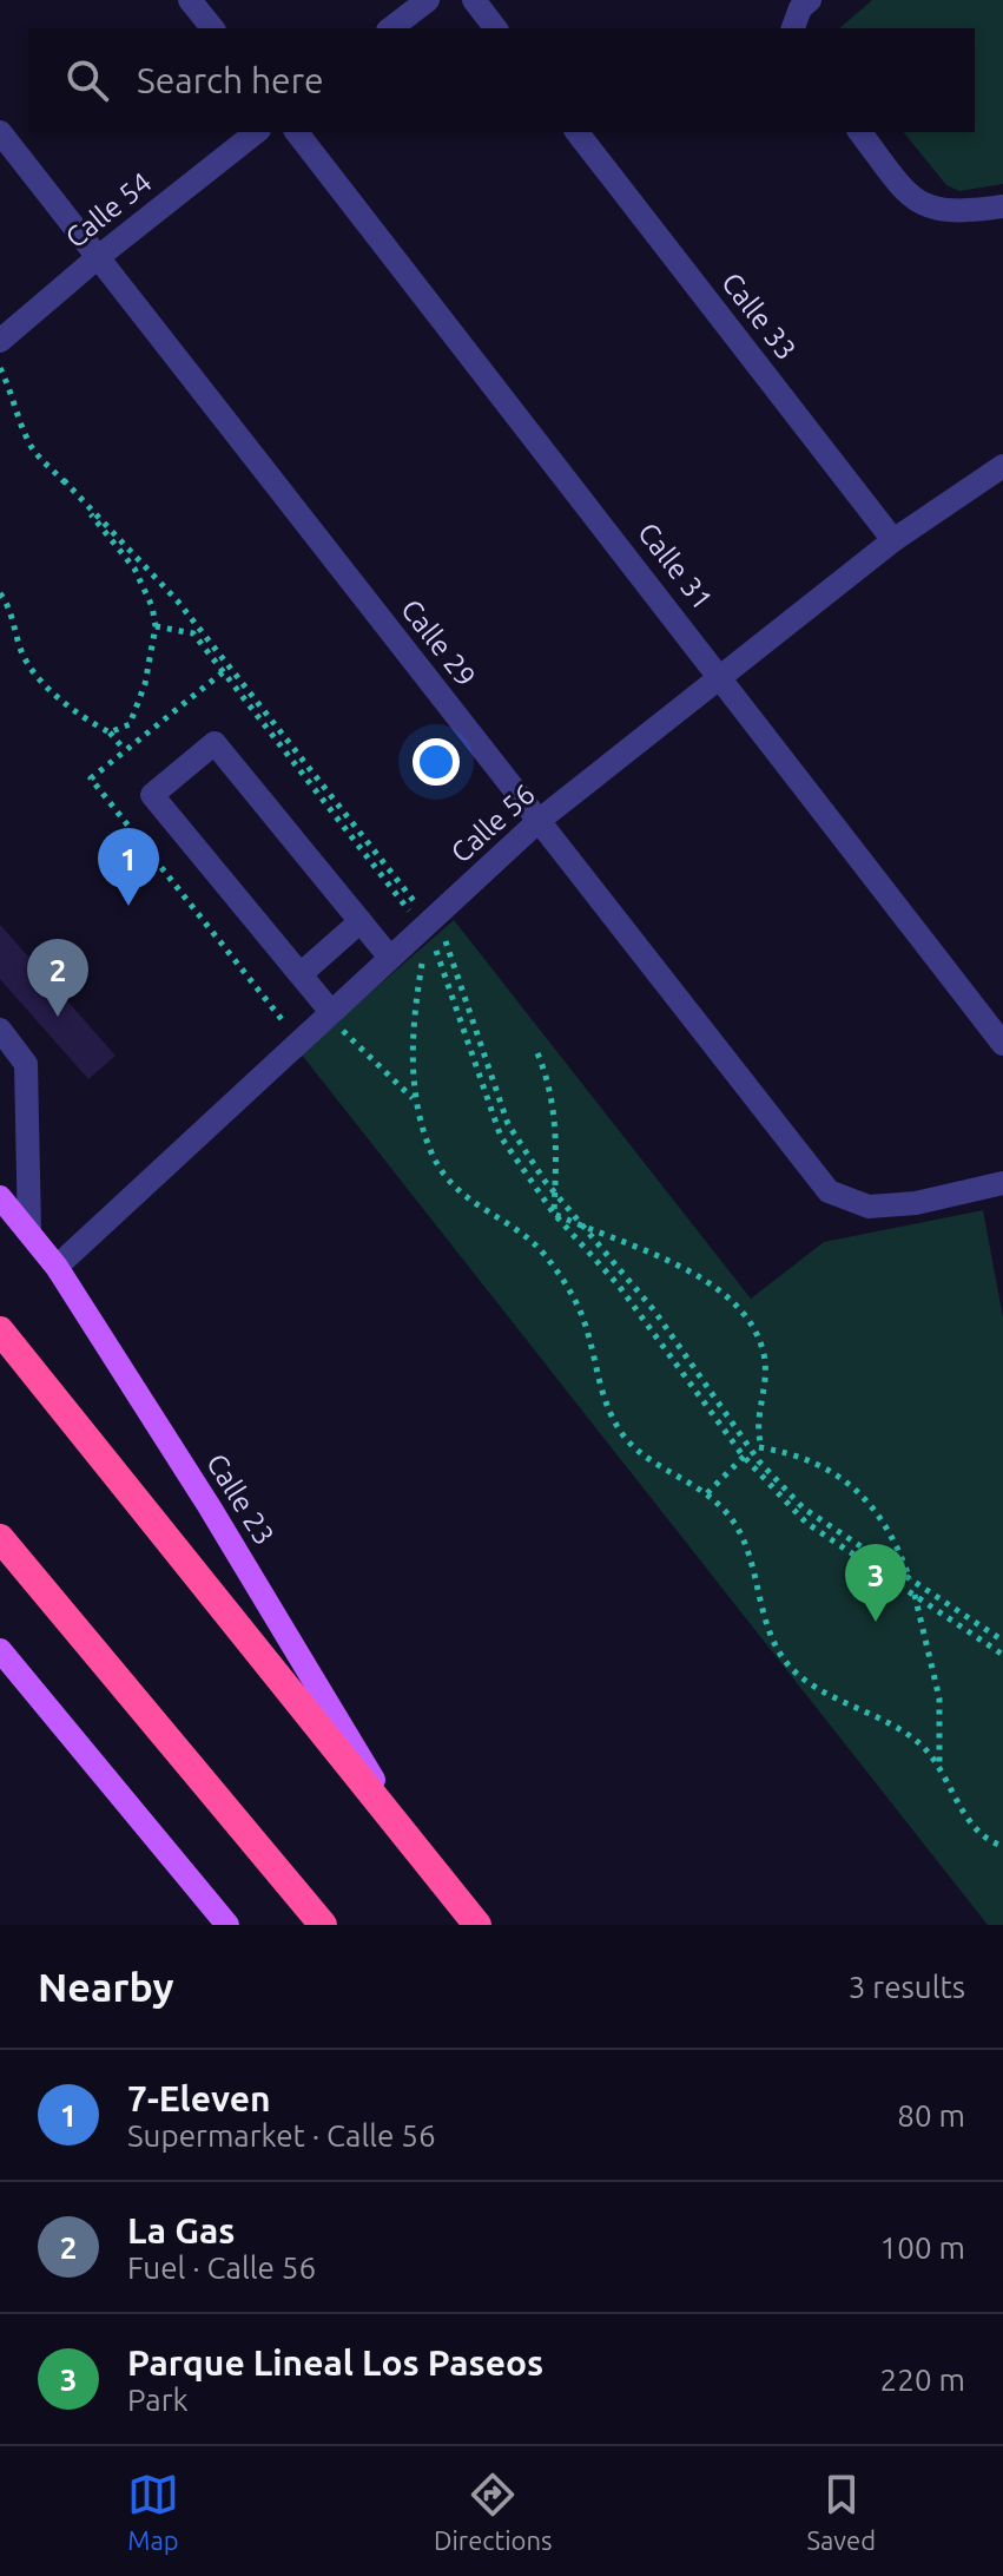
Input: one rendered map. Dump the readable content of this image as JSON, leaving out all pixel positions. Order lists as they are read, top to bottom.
{
  "streets": {
    "main road": ["Calle 23"],
    "street": [
      "Calle 54",
      "Calle 33",
      "Calle 31",
      "Calle 29",
      "Calle 56"
    ]
  },
  "crossings": [
    ["Calle 54", "Calle 29"],
    ["Calle 33", "Calle 56"],
    ["Calle 31", "Calle 56"],
    ["Calle 29", "Calle 56"],
    ["Calle 56", "Calle 23"]
  ],
  "page": {
    "search": "Search here",
    "pins": ["1", "2", "3"],
    "heading": ["Nearby", "3 results"],
    "list": [
      {
        "mark": "1",
        "name": "7-Eleven",
        "note": "Supermarket · Calle 56",
        "value": "80 m"
      },
      {
        "mark": "2",
        "name": "La Gas",
        "note": "Fuel · Calle 56",
        "value": "100 m"
      },
      {
        "mark": "3",
        "name": "Parque Lineal Los Paseos",
        "note": "Park",
        "value": "220 m"
      }
    ],
    "nav": ["Map", "Directions", "Saved"]
  }
}
